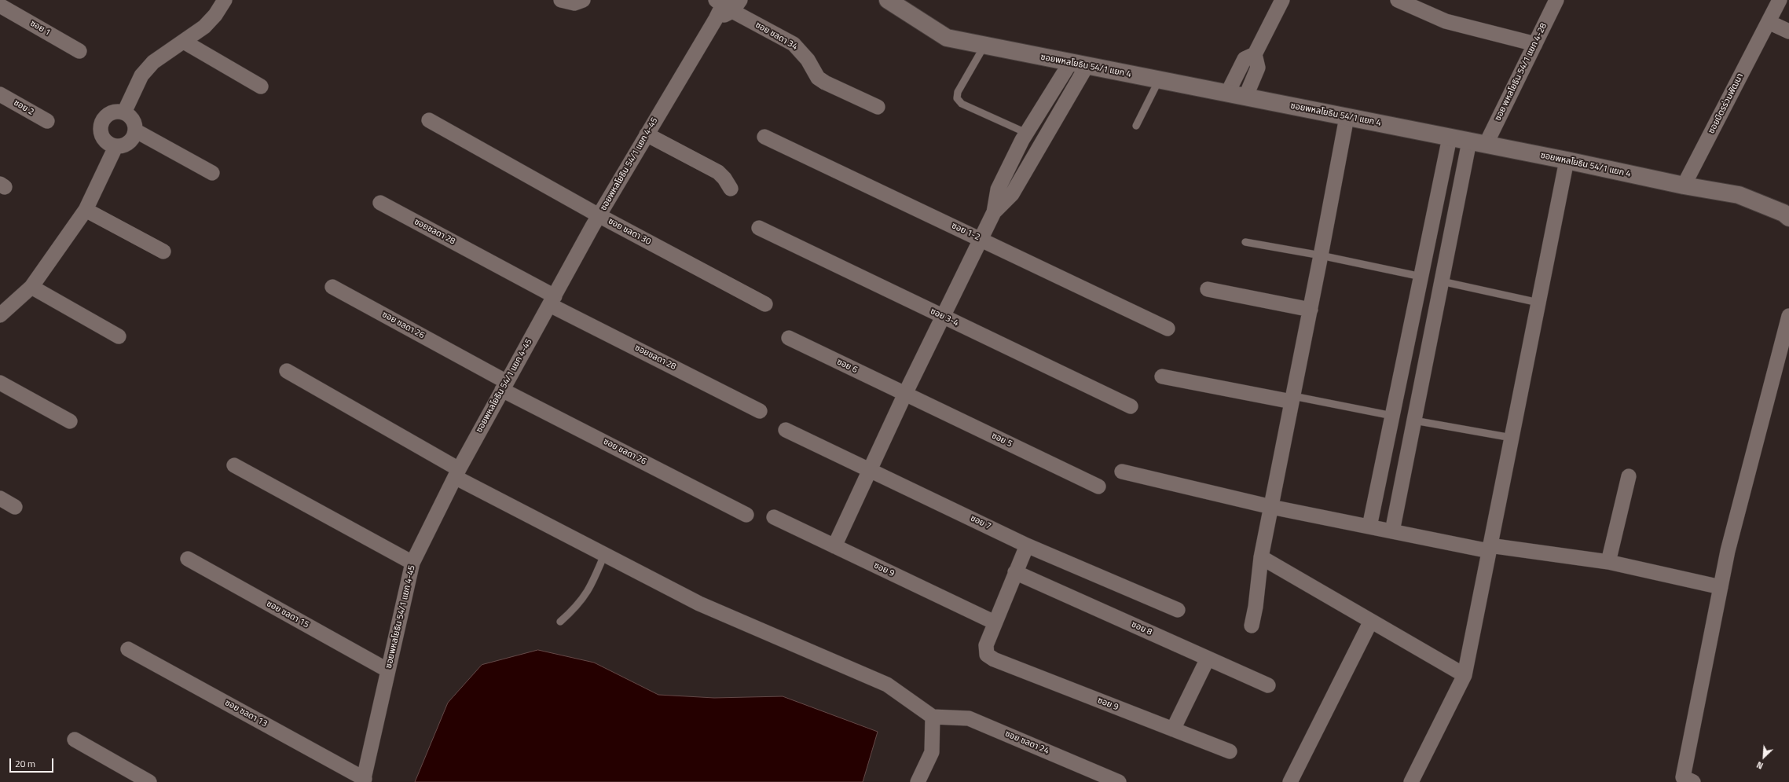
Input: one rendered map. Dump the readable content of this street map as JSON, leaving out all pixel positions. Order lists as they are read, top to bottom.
{
  "streets": {
    "street": [
      "ซอย 1",
      "ซอย ชลดา 34",
      "ซอยพหลโยธิน 54/1 แยก 4",
      "ซอย พหลโยธิน 54/1 แยก 4-28",
      "ซอยมิตรร่วมพัฒนา",
      "ซอย 2",
      "ซอยพหลโยธิน 54/1 แยก 4-45",
      "ซอยชลดา 28",
      "ซอย ชลดา 30",
      "ซอย 1-2",
      "ซอย 3-4",
      "ซอย ชลดา 26",
      "ซอย 6",
      "ซอย 5",
      "ซอย 7",
      "ซอย 9",
      "ซอย ชลดา 15",
      "ซอย 8",
      "ซอย ชลดา 13",
      "ซอย ชลดา 24"
    ]
  },
  "crossings": [
    ["ซอย ชลดา 34", "ซอยพหลโยธิน 54/1 แยก 4-45"],
    ["ซอยพหลโยธิน 54/1 แยก 4", "ซอย พหลโยธิน 54/1 แยก 4-28"],
    ["ซอยพหลโยธิน 54/1 แยก 4", "ซอยมิตรร่วมพัฒนา"],
    ["ซอยพหลโยธิน 54/1 แยก 4-45", "ซอยชลดา 28"],
    ["ซอยพหลโยธิน 54/1 แยก 4-45", "ซอย ชลดา 30"],
    ["ซอยพหลโยธิน 54/1 แยก 4-45", "ซอย ชลดา 26"],
    ["ซอยพหลโยธิน 54/1 แยก 4-45", "ซอย ชลดา 15"],
    ["ซอยพหลโยธิน 54/1 แยก 4-45", "ซอย ชลดา 13"],
    ["ซอย 6", "ซอย 5"]
  ],
  "scale_bar": "20 m",
  "north": "bottom left"
}
